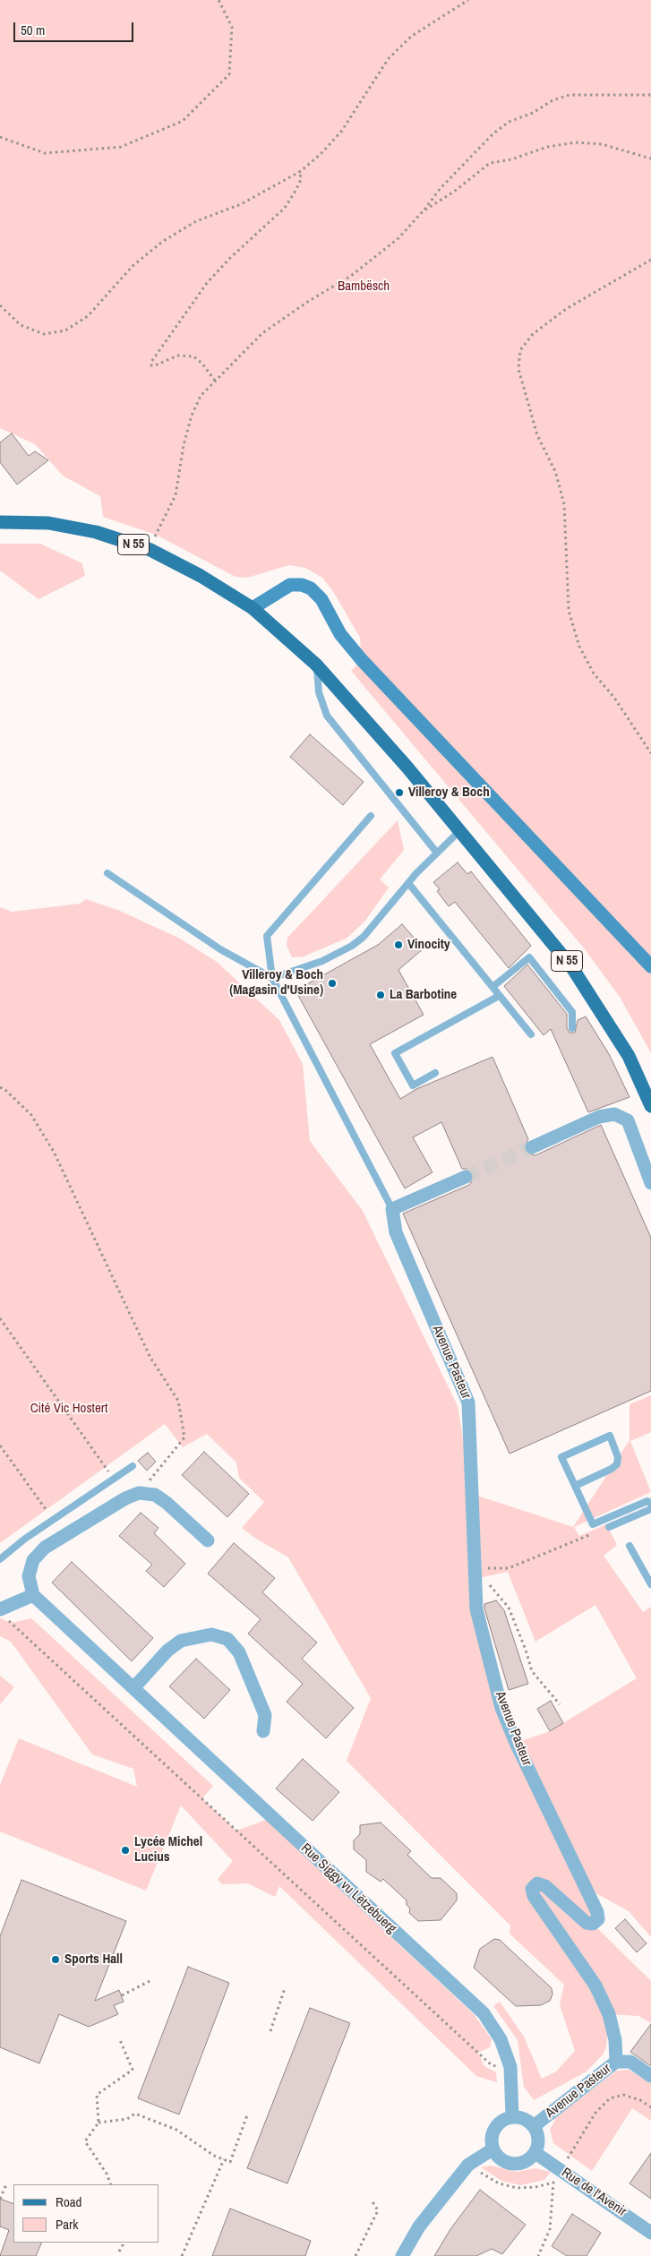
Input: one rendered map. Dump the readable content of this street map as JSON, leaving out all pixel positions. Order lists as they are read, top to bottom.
{
  "streets": {
    "main road": ["N 55"],
    "street": ["Avenue Pasteur", "Rue Siggy vu Lëtzebuerg", "Rue de l'Avenir"]
  },
  "crossings": [
    ["Avenue Pasteur", "Rue Siggy vu Lëtzebuerg"],
    ["Avenue Pasteur", "Rue de l'Avenir"],
    ["Rue Siggy vu Lëtzebuerg", "Rue de l'Avenir"]
  ],
  "parks": ["Bambësch", "Cité Vic Hostert"],
  "places": [
    "Villeroy & Boch",
    "Vinocity",
    "Villeroy & Boch (Magasin d'Usine)",
    "La Barbotine",
    "Lycée Michel Lucius",
    "Sports Hall"
  ],
  "legend": ["Road", "Park"],
  "scale_bar": "50 m"
}
